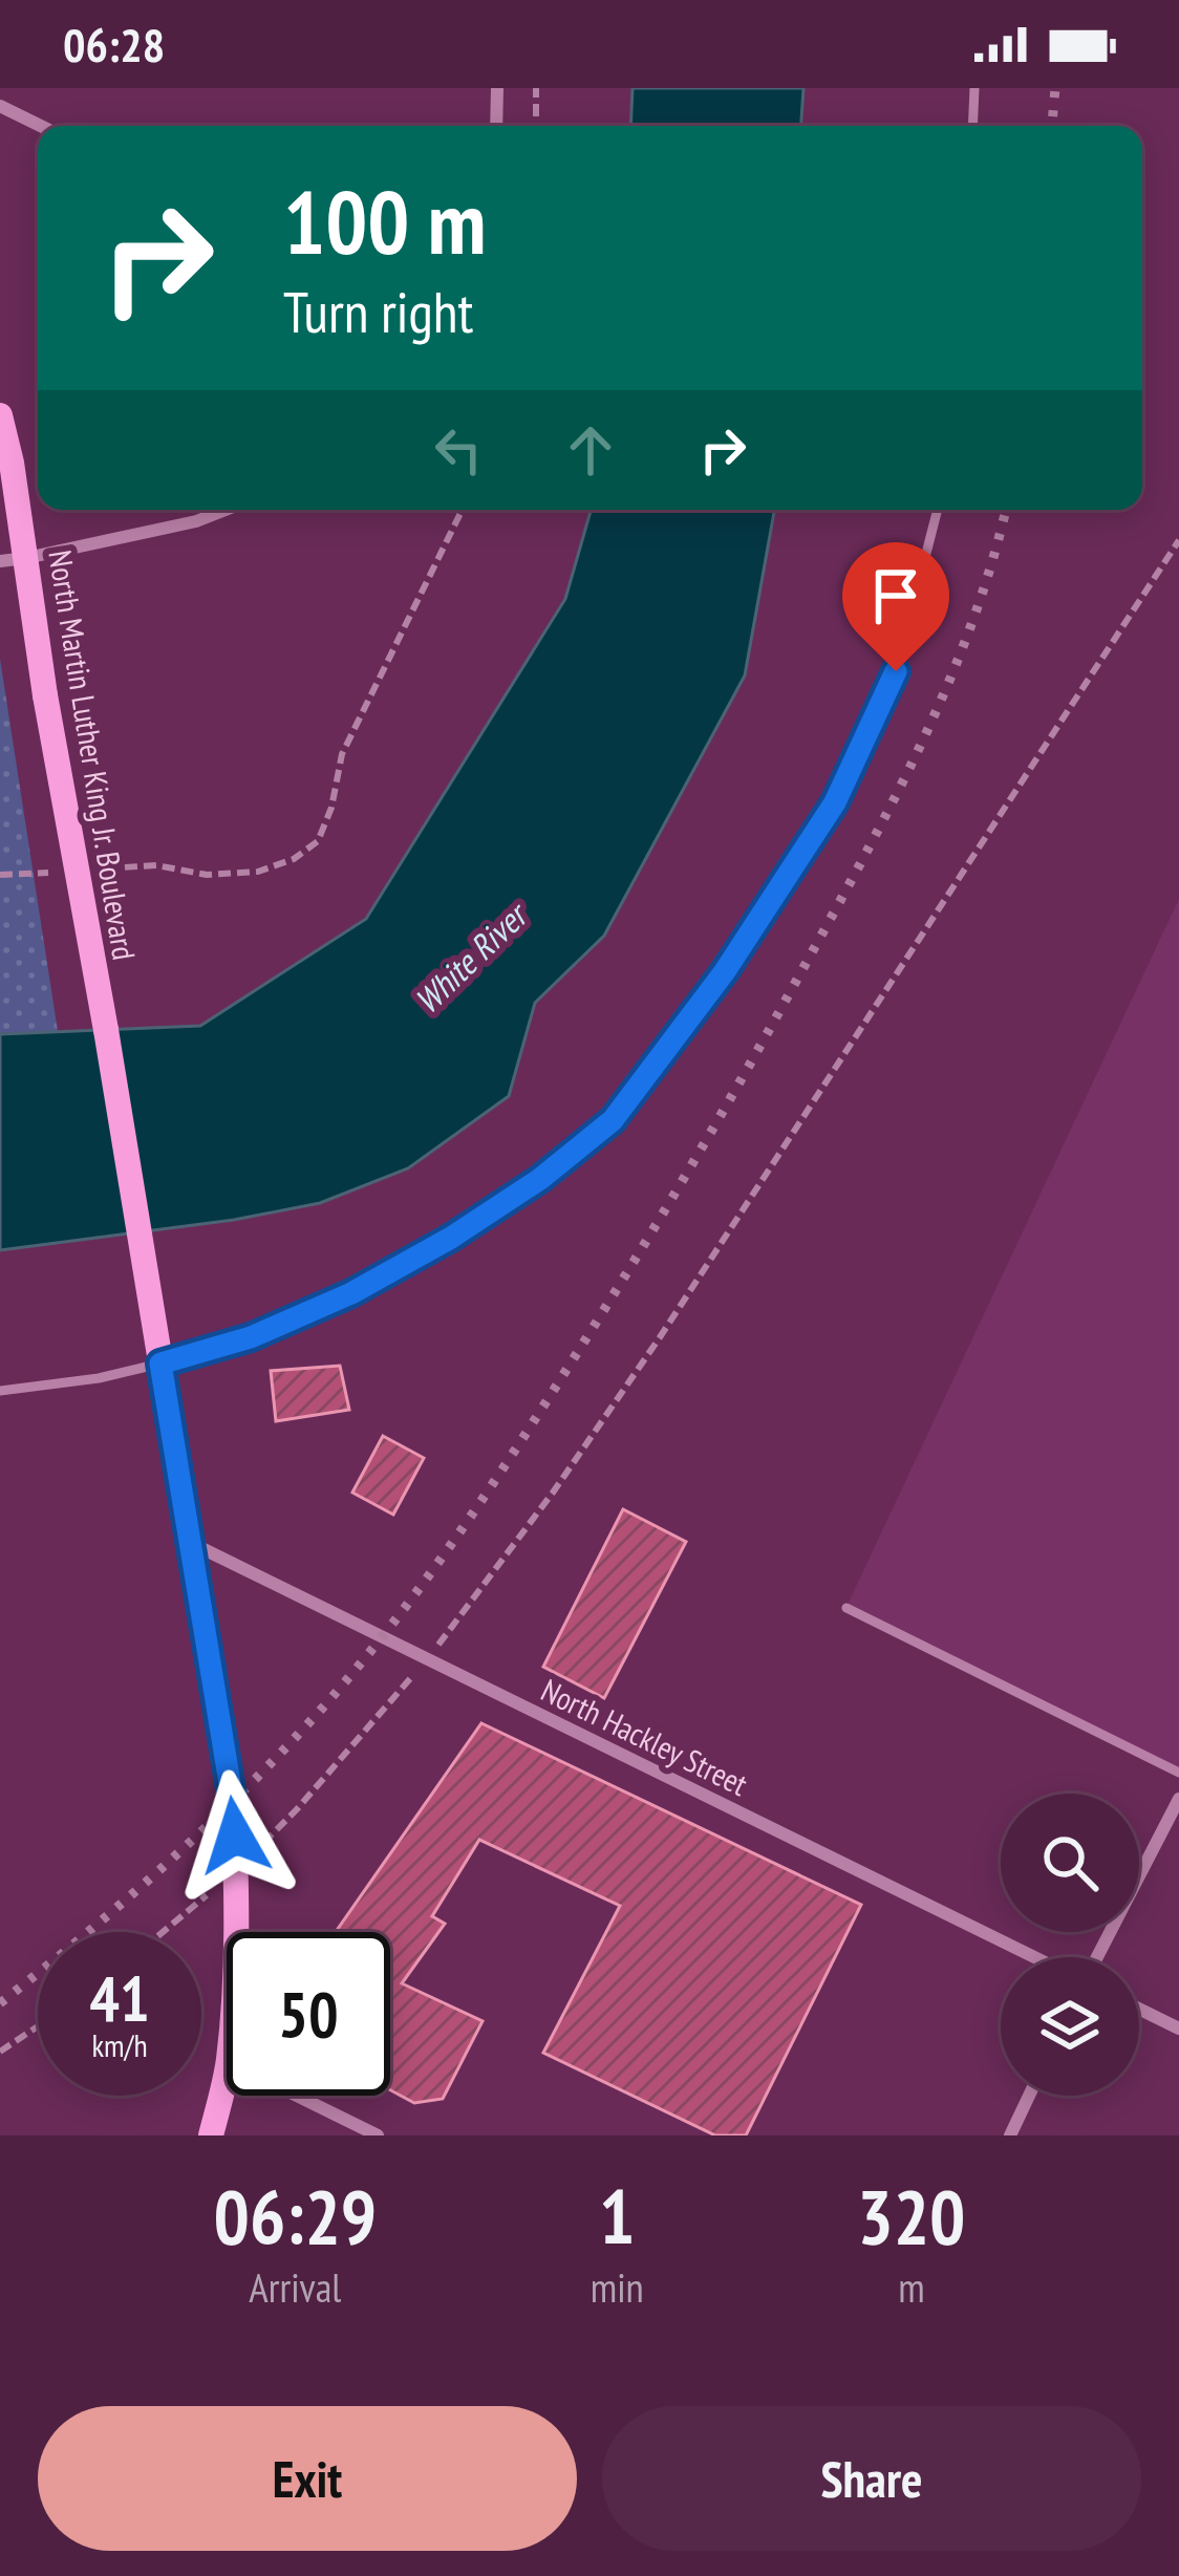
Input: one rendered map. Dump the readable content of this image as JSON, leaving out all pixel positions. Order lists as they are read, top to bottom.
{
  "streets": {
    "main road": ["North Martin Luther King Jr. Boulevard"],
    "street": ["North Hackley Street"]
  },
  "crossings": [
    ["North Martin Luther King Jr. Boulevard", "North Hackley Street"]
  ],
  "water": ["White River"],
  "page": {
    "status": "06:28",
    "turn": ["100 m", "Turn right"],
    "speed": "41 km/h",
    "limit": "50",
    "eta": [
      "06:29",
      "Arrival",
      "1",
      "min",
      "320",
      "m"
    ],
    "buttons": ["Exit", "Share"]
  }
}
